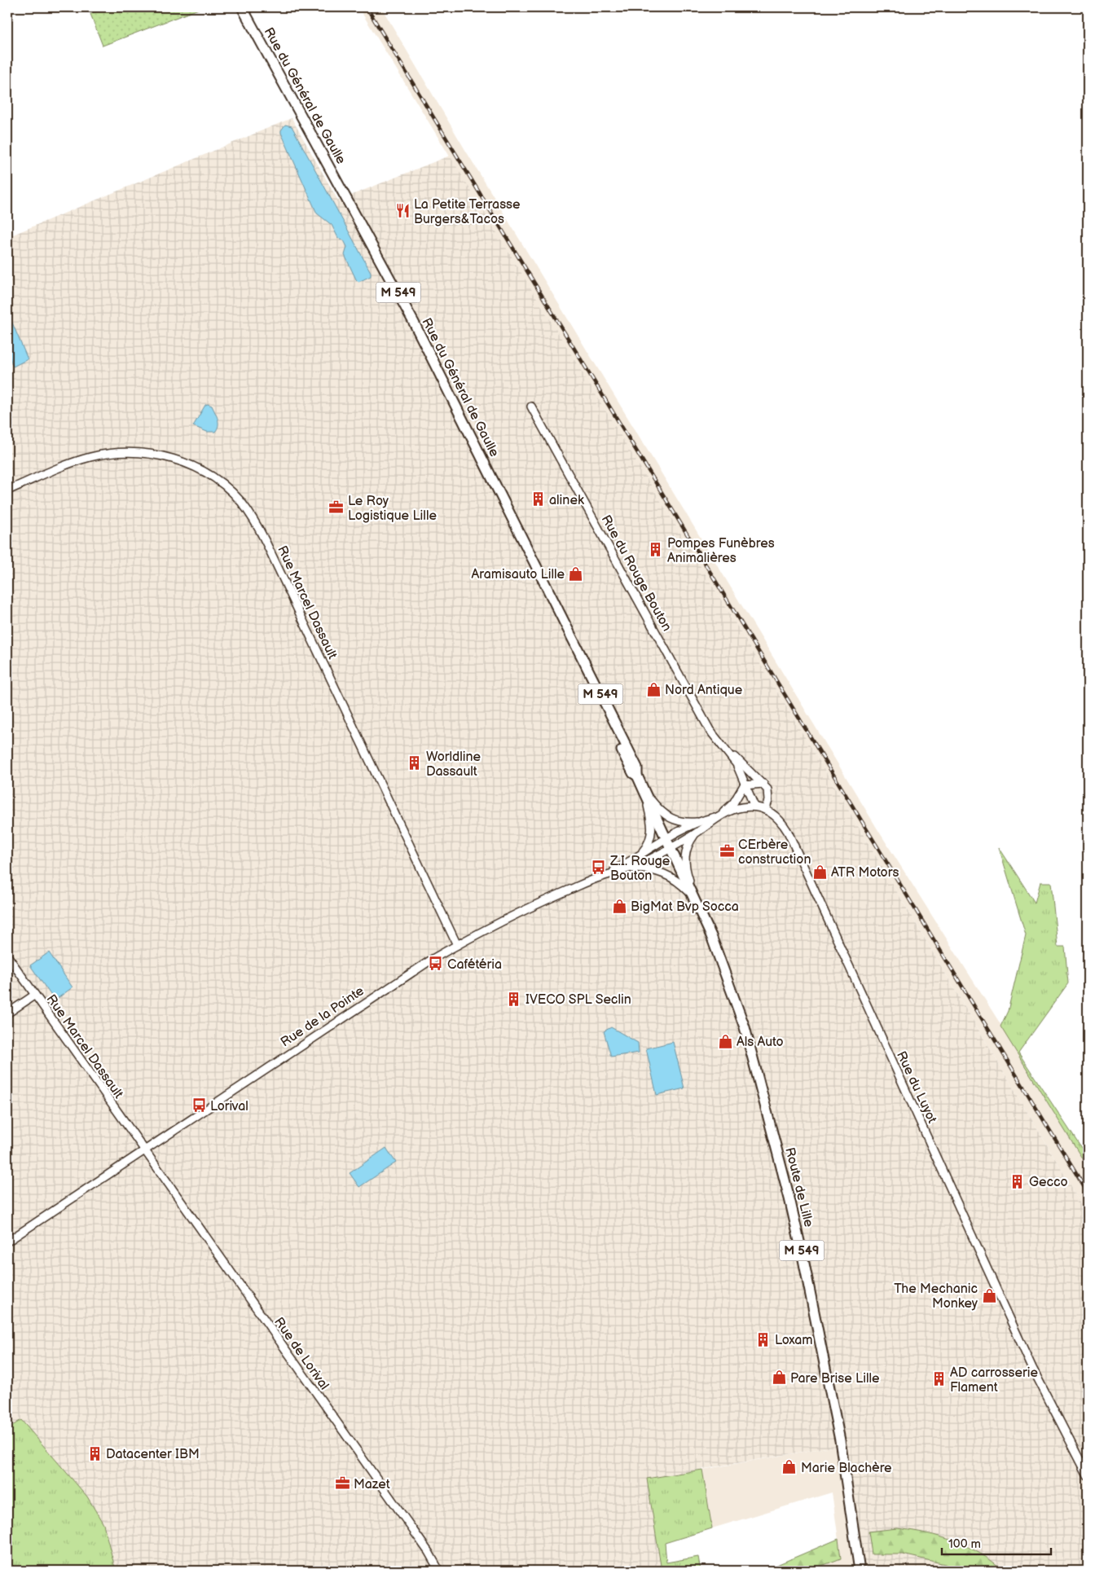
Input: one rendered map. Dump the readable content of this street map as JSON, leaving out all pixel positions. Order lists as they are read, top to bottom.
{
  "streets": {
    "main road": ["Rue du Général de Gaulle", "M 549", "Route de Lille"],
    "street": [
      "Rue du Rouge Bouton",
      "Rue Marcel Dassault",
      "Rue de la Pointe",
      "Rue du Luyot",
      "Rue de Lorival"
    ]
  },
  "crossings": [
    ["Rue du Général de Gaulle", "Rue de la Pointe"],
    ["Rue du Général de Gaulle", "Rue du Luyot"],
    ["Rue du Général de Gaulle", "Route de Lille"],
    ["Rue du Rouge Bouton", "Rue du Luyot"],
    ["Rue Marcel Dassault", "Rue de la Pointe"],
    ["Rue Marcel Dassault", "Rue de Lorival"],
    ["Rue de la Pointe", "Rue du Luyot"],
    ["Rue de la Pointe", "Route de Lille"],
    ["Rue de la Pointe", "Rue de Lorival"],
    ["Rue du Luyot", "Route de Lille"]
  ],
  "places": {
    "restaurant": ["La Petite Terrasse Burgers&Tacos"],
    "building": [
      "alinek",
      "Pompes Funèbres Animalières",
      "Worldline Dassault",
      "IVECO SPL Seclin",
      "Gecco",
      "Loxam",
      "AD carrosserie Flament",
      "Datacenter IBM"
    ],
    "office": ["Le Roy Logistique Lille", "CErbère construction", "Mazet"],
    "shop": [
      "Aramisauto Lille",
      "Nord Antique",
      "ATR Motors",
      "BigMat Bvp Socca",
      "Als Auto",
      "The Mechanic Monkey",
      "Pare Brise Lille",
      "Marie Blachère"
    ],
    "bus stop": ["Z.I. Rouge Bouton", "Cafétéria", "Lorival"]
  },
  "scale_bar": "100 m"
}
